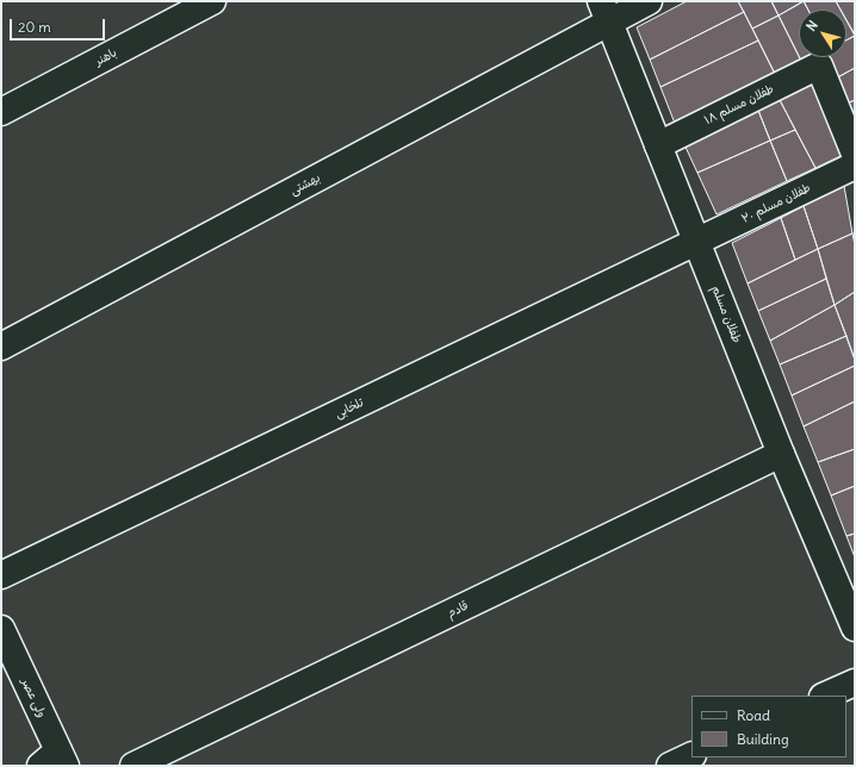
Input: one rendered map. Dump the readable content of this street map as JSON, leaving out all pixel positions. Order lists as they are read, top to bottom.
{
  "streets": {
    "street": [
      "باهنر",
      "طفلان مسلم ۱۸",
      "بهشتی",
      "طفلان مسلم ۲۰",
      "طفلان مسلم",
      "تلخابی",
      "قادم",
      "ولی عصر"
    ]
  },
  "crossings": [
    ["طفلان مسلم ۱۸", "طفلان مسلم"],
    ["بهشتی", "طفلان مسلم"],
    ["طفلان مسلم ۲۰", "طفلان مسلم"],
    ["طفلان مسلم ۲۰", "تلخابی"],
    ["طفلان مسلم", "تلخابی"],
    ["طفلان مسلم", "قادم"]
  ],
  "legend": ["Road", "Building"],
  "scale_bar": "20 m",
  "north": "top left"
}
